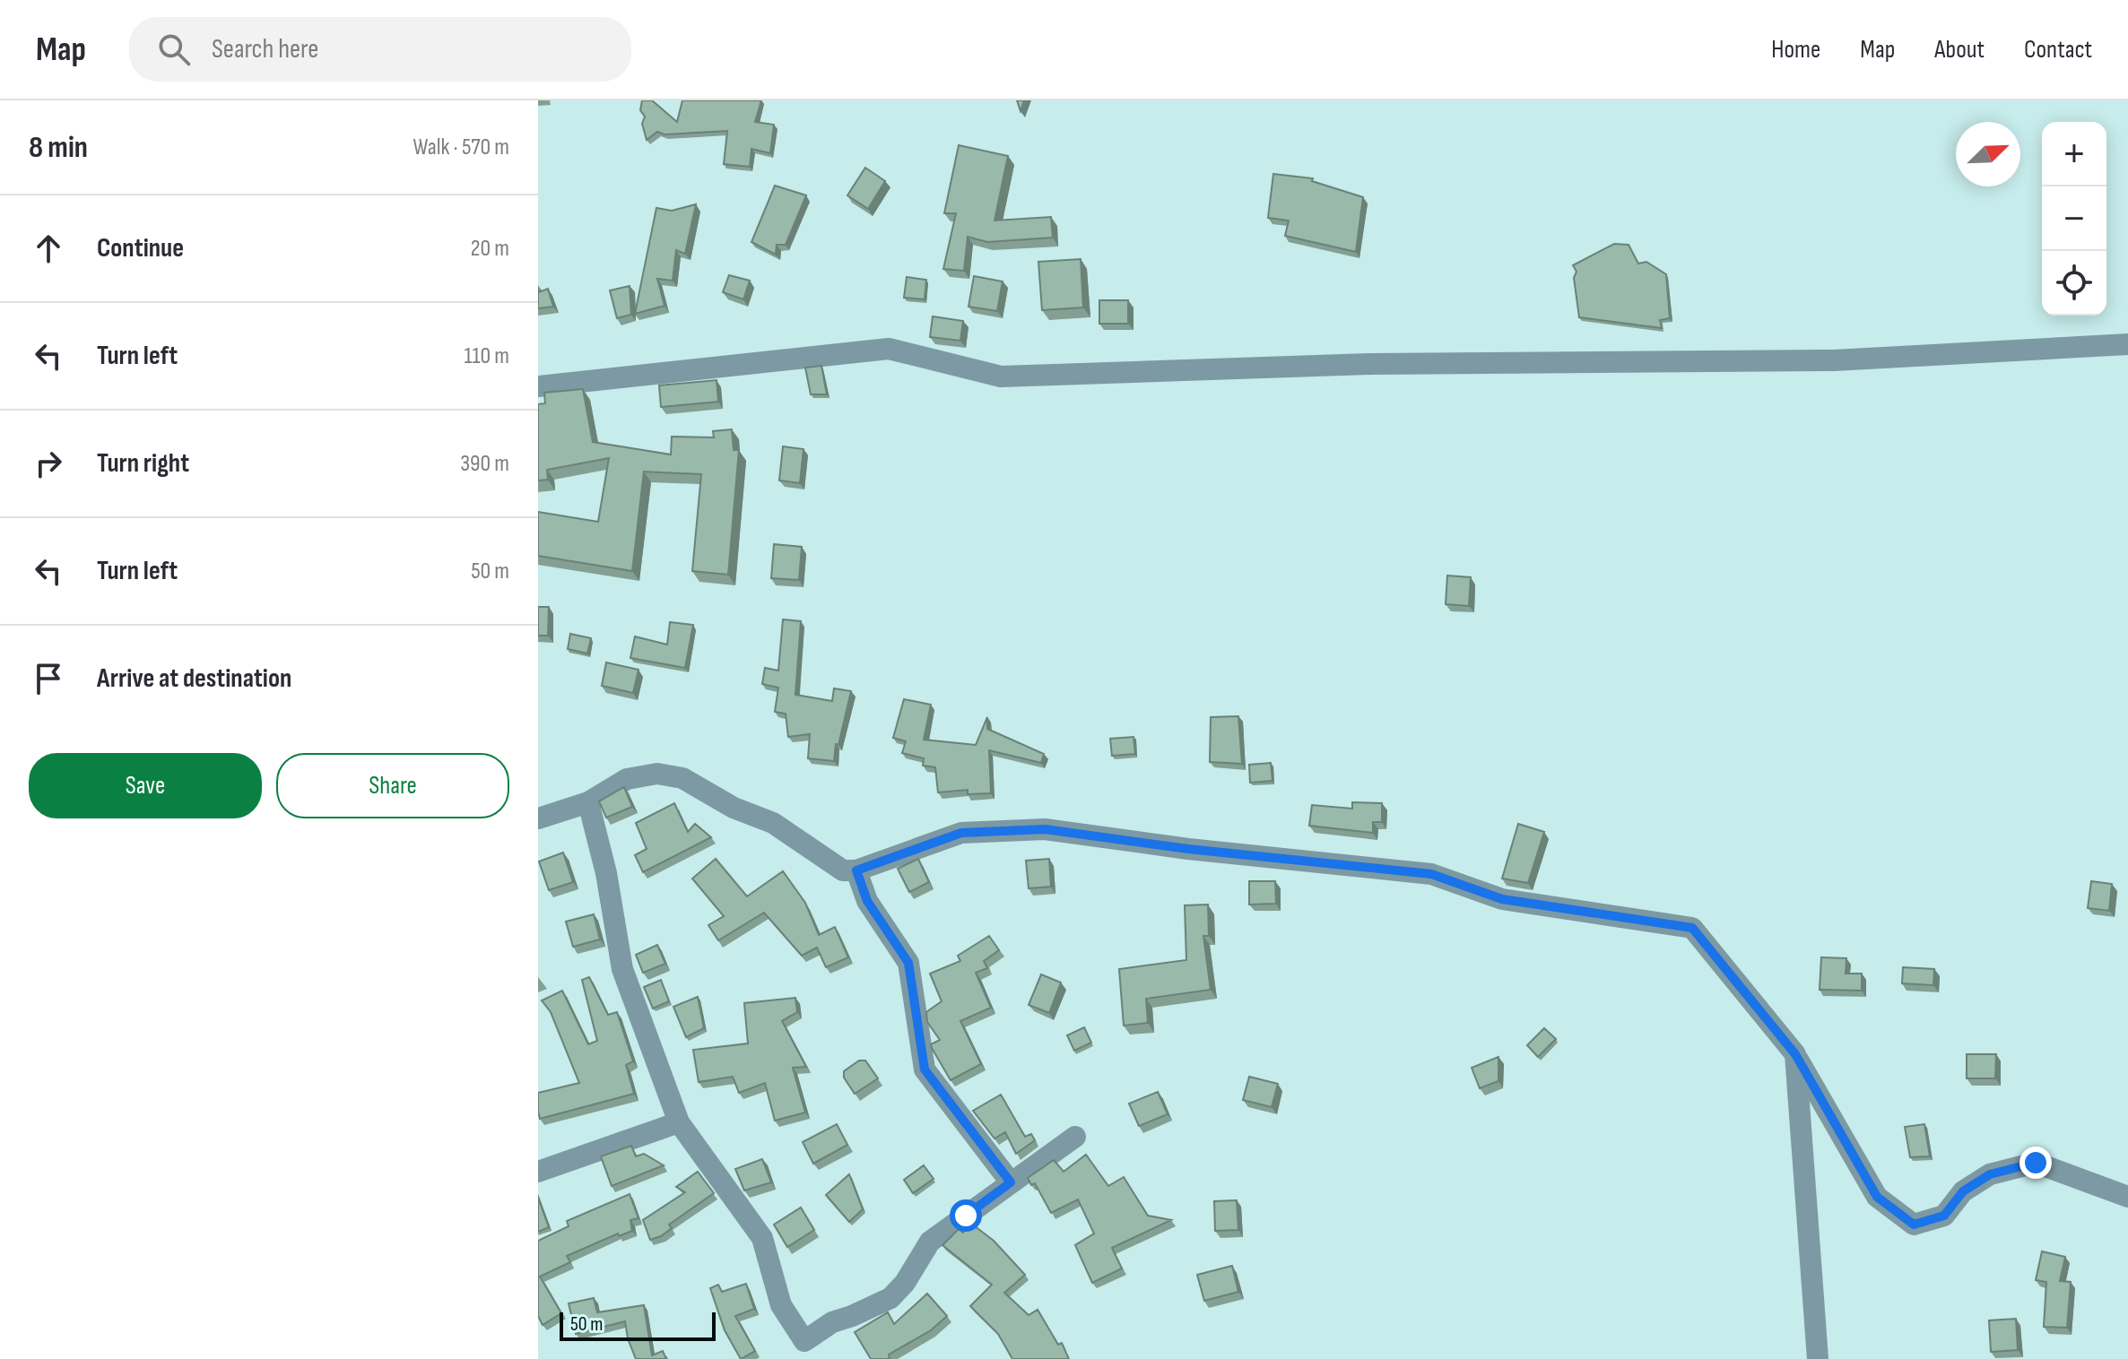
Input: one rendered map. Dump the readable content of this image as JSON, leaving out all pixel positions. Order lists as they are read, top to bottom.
{
  "scale_bar": "50 m",
  "north": "top right",
  "page": {
    "header": "Map",
    "search": "Search here",
    "nav": [
      "Home",
      "Map",
      "About",
      "Contact"
    ],
    "heading": ["8 min", "Walk · 570 m"],
    "map_buttons": ["+", "−"],
    "list": [
      ["Continue", "20 m"],
      ["Turn left", "110 m"],
      ["Turn right", "390 m"],
      ["Turn left", "50 m"],
      "Arrive at destination"
    ],
    "buttons": ["Save", "Share"],
    "scale": "50 m"
  }
}
